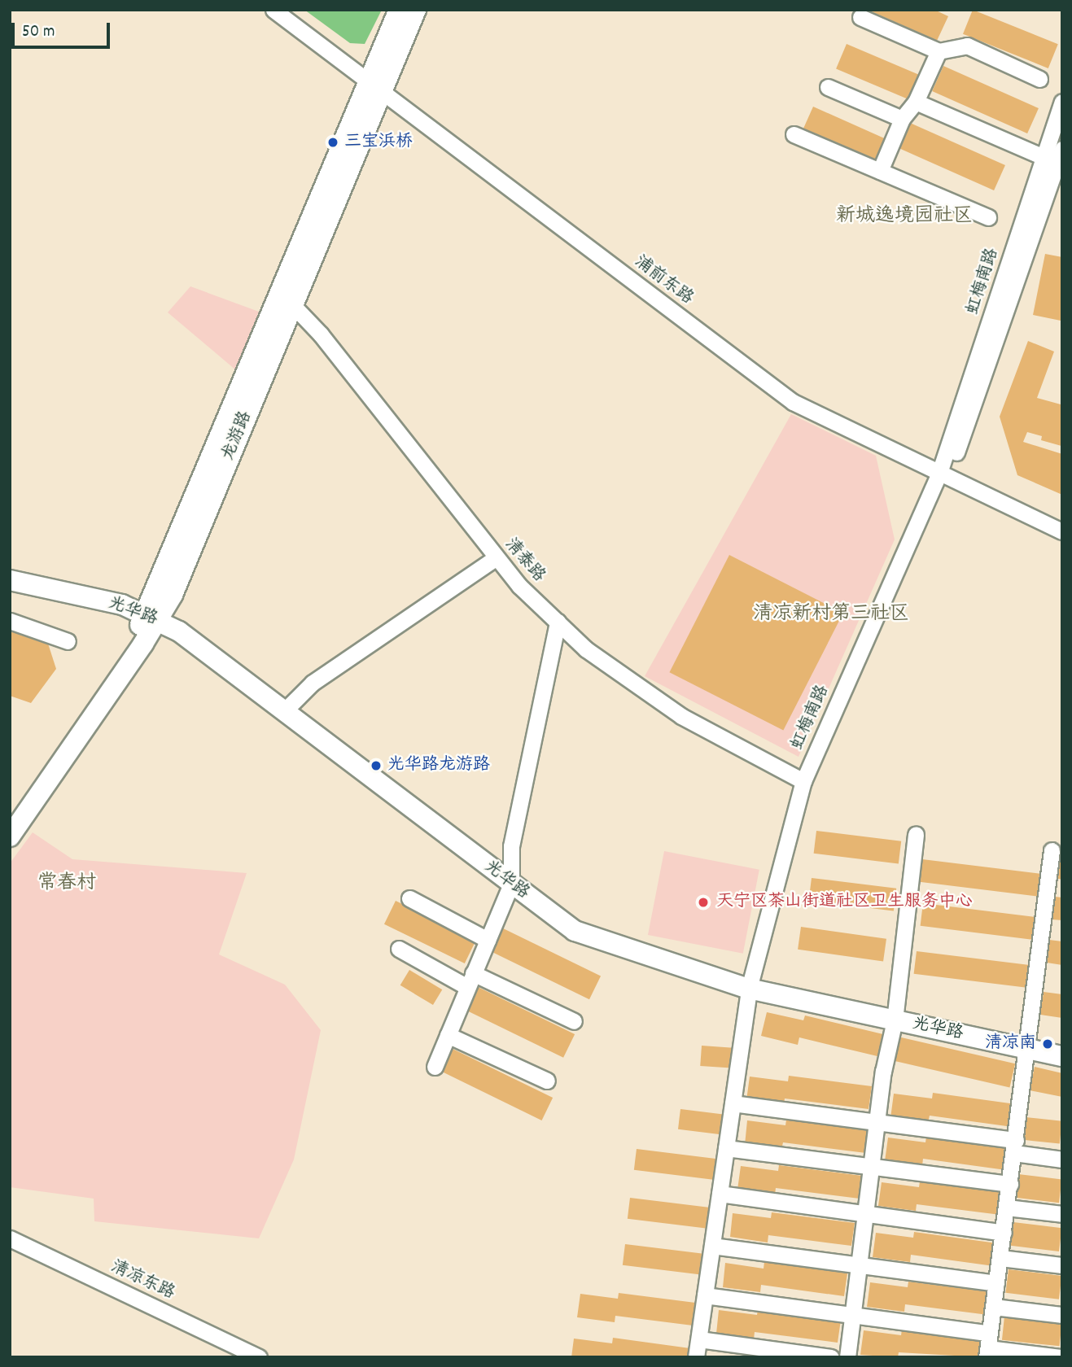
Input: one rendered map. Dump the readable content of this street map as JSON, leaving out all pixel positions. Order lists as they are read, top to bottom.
{
  "streets": {
    "main road": ["龙游路", "光华路"],
    "street": [
      "浦前东路",
      "虹梅南路",
      "清泰路",
      "清凉东路"
    ]
  },
  "crossings": [
    ["浦前东路", "虹梅南路"],
    ["浦前东路", "龙游路"],
    ["虹梅南路", "清泰路"],
    ["虹梅南路", "光华路"],
    ["龙游路", "清泰路"],
    ["龙游路", "光华路"]
  ],
  "districts": ["新城逸境园社区", "清凉新村第三社区", "常春村"],
  "places": [
    "三宝浜桥",
    "光华路龙游路",
    "天宁区茶山街道社区卫生服务中心",
    "清凉南"
  ],
  "scale_bar": "50 m"
}
